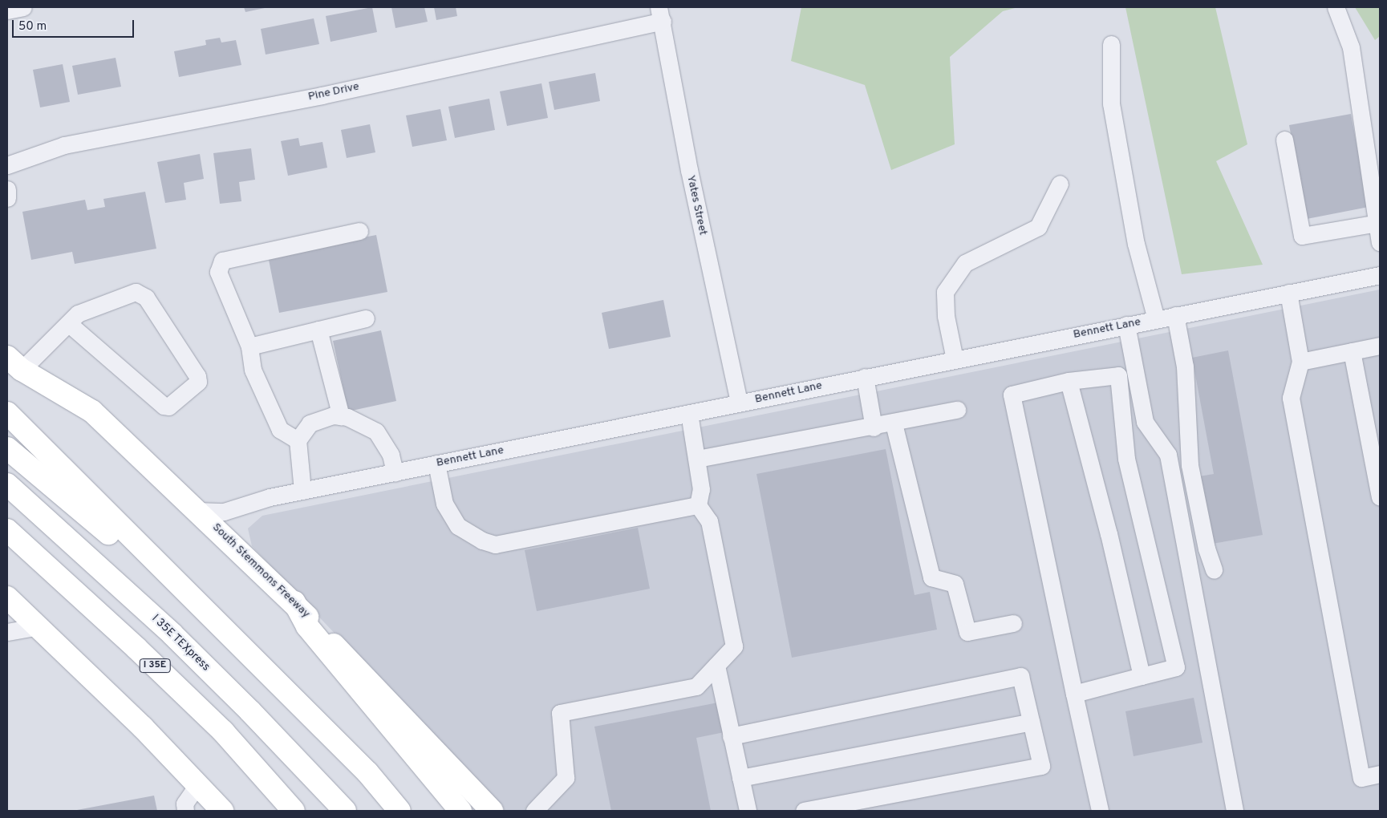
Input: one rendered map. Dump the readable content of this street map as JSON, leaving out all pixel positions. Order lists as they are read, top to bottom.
{
  "streets": {
    "main road": ["South Stemmons Freeway", "I 35E TEXpress", "I 35E"],
    "street": ["Pine Drive", "Yates Street", "Bennett Lane"]
  },
  "crossings": [
    ["Pine Drive", "Yates Street"],
    ["Yates Street", "Bennett Lane"],
    ["Bennett Lane", "South Stemmons Freeway"]
  ],
  "scale_bar": "50 m"
}
